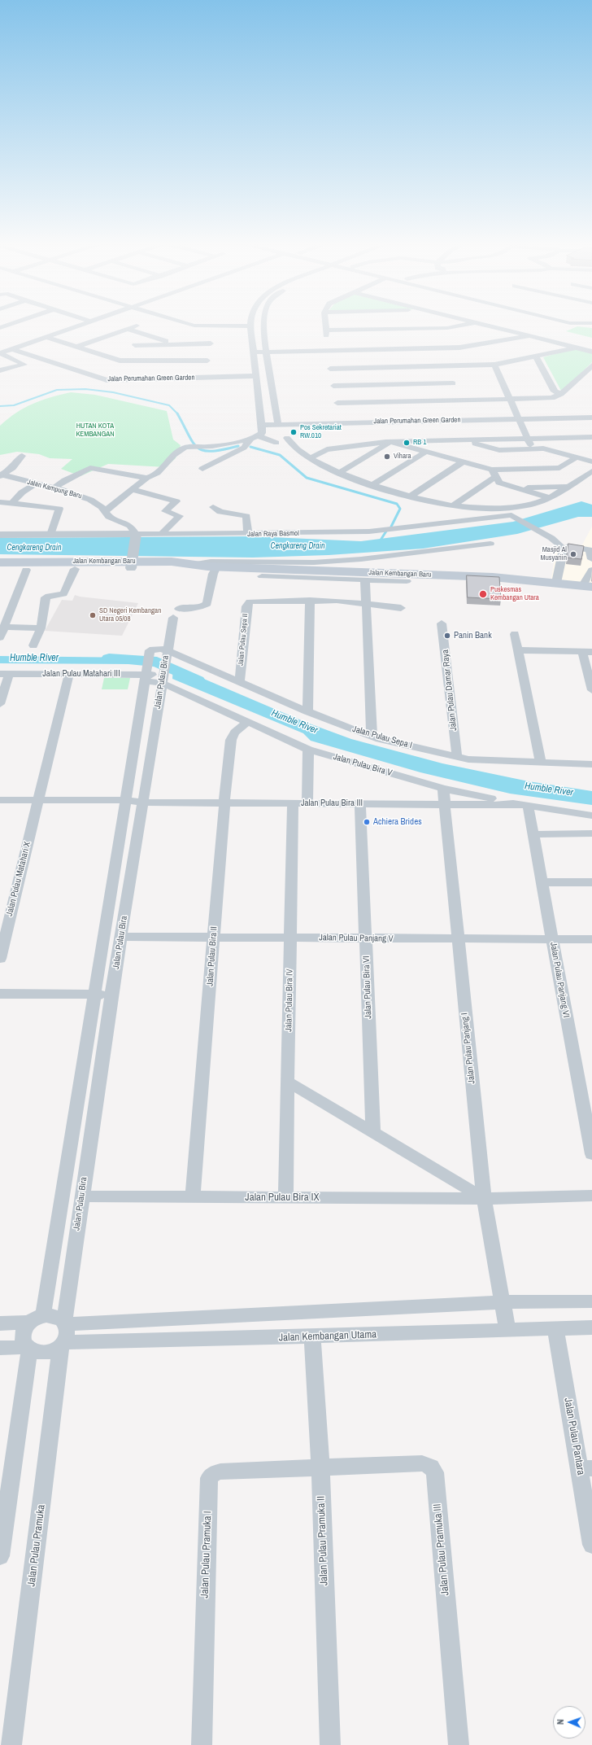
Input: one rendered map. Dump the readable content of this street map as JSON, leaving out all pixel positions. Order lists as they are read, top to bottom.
{
  "streets": {
    "main road": ["Jalan Kembangan Baru"],
    "street": [
      "Jalan Perumahan Green Garden",
      "Jalan Kampung Baru",
      "Jalan Raya Basmol",
      "Jalan Pulau Sepa II",
      "Jalan Pulau Matahari III",
      "Jalan Pulau Bira",
      "Jalan Pulau Damar Raya",
      "Jalan Pulau Sepa I",
      "Jalan Pulau Bira V",
      "Jalan Pulau Bira III",
      "Jalan Pulau Matahari X",
      "Jalan Pulau Panjang V",
      "Jalan Pulau Bira II",
      "Jalan Pulau Panjang VI",
      "Jalan Pulau Bira VI",
      "Jalan Pulau Bira IV",
      "Jalan Pulau Panjang I",
      "Jalan Pulau Bira IX",
      "Jalan Kembangan Utama",
      "Jalan Pulau Pantara",
      "Jalan Pulau Pramuka II",
      "Jalan Pulau Pramuka",
      "Jalan Pulau Pramuka III",
      "Jalan Pulau Pramuka I"
    ]
  },
  "crossings": [
    ["Jalan Kampung Baru", "Jalan Raya Basmol"],
    ["Jalan Pulau Sepa II", "Jalan Pulau Sepa I"],
    ["Jalan Pulau Matahari III", "Jalan Pulau Bira"],
    ["Jalan Pulau Matahari III", "Jalan Pulau Bira V"],
    ["Jalan Pulau Matahari III", "Jalan Pulau Matahari X"],
    ["Jalan Pulau Bira", "Jalan Pulau Sepa I"],
    ["Jalan Pulau Bira", "Jalan Pulau Bira V"],
    ["Jalan Pulau Bira", "Jalan Pulau Bira III"],
    ["Jalan Pulau Bira", "Jalan Pulau Panjang V"],
    ["Jalan Pulau Bira", "Jalan Pulau Bira IX"],
    ["Jalan Pulau Bira", "Jalan Kembangan Utama"],
    ["Jalan Pulau Bira", "Jalan Pulau Pramuka"],
    ["Jalan Pulau Damar Raya", "Jalan Pulau Sepa I"],
    ["Jalan Pulau Bira V", "Jalan Pulau Bira III"],
    ["Jalan Pulau Bira V", "Jalan Pulau Bira II"],
    ["Jalan Pulau Bira V", "Jalan Pulau Panjang VI"],
    ["Jalan Pulau Bira V", "Jalan Pulau Panjang I"],
    ["Jalan Pulau Bira III", "Jalan Pulau Bira II"],
    ["Jalan Pulau Bira III", "Jalan Pulau Panjang VI"],
    ["Jalan Pulau Bira III", "Jalan Pulau Bira VI"],
    ["Jalan Pulau Bira III", "Jalan Pulau Bira IV"],
    ["Jalan Pulau Bira III", "Jalan Pulau Panjang I"],
    ["Jalan Pulau Panjang V", "Jalan Pulau Bira II"],
    ["Jalan Pulau Panjang V", "Jalan Pulau Panjang VI"],
    ["Jalan Pulau Panjang V", "Jalan Pulau Bira VI"],
    ["Jalan Pulau Panjang V", "Jalan Pulau Bira IV"],
    ["Jalan Pulau Panjang V", "Jalan Pulau Panjang I"],
    ["Jalan Pulau Bira II", "Jalan Pulau Bira IX"],
    ["Jalan Pulau Bira IV", "Jalan Pulau Bira IX"],
    ["Jalan Pulau Panjang I", "Jalan Pulau Bira IX"],
    ["Jalan Pulau Panjang I", "Jalan Kembangan Utama"],
    ["Jalan Kembangan Utama", "Jalan Pulau Pantara"],
    ["Jalan Kembangan Utama", "Jalan Pulau Pramuka II"],
    ["Jalan Kembangan Utama", "Jalan Pulau Pramuka"],
    ["Jalan Pulau Pramuka II", "Jalan Pulau Pramuka III"],
    ["Jalan Pulau Pramuka II", "Jalan Pulau Pramuka I"],
    ["Jalan Pulau Pramuka III", "Jalan Pulau Pramuka I"]
  ],
  "water": ["Cengkareng Drain", "Humble River"],
  "parks": ["HUTAN KOTA KEMBANGAN"],
  "places": [
    "Pos Sekretariat RW.010",
    "RB 1",
    "Vihara",
    "Masjid Al Musyariin",
    "Puskesmas Kembangan Utara",
    "SD Negeri Kembangan Utara 05/08",
    "Panin Bank",
    "Achiera Brides"
  ],
  "north": "left"
}
